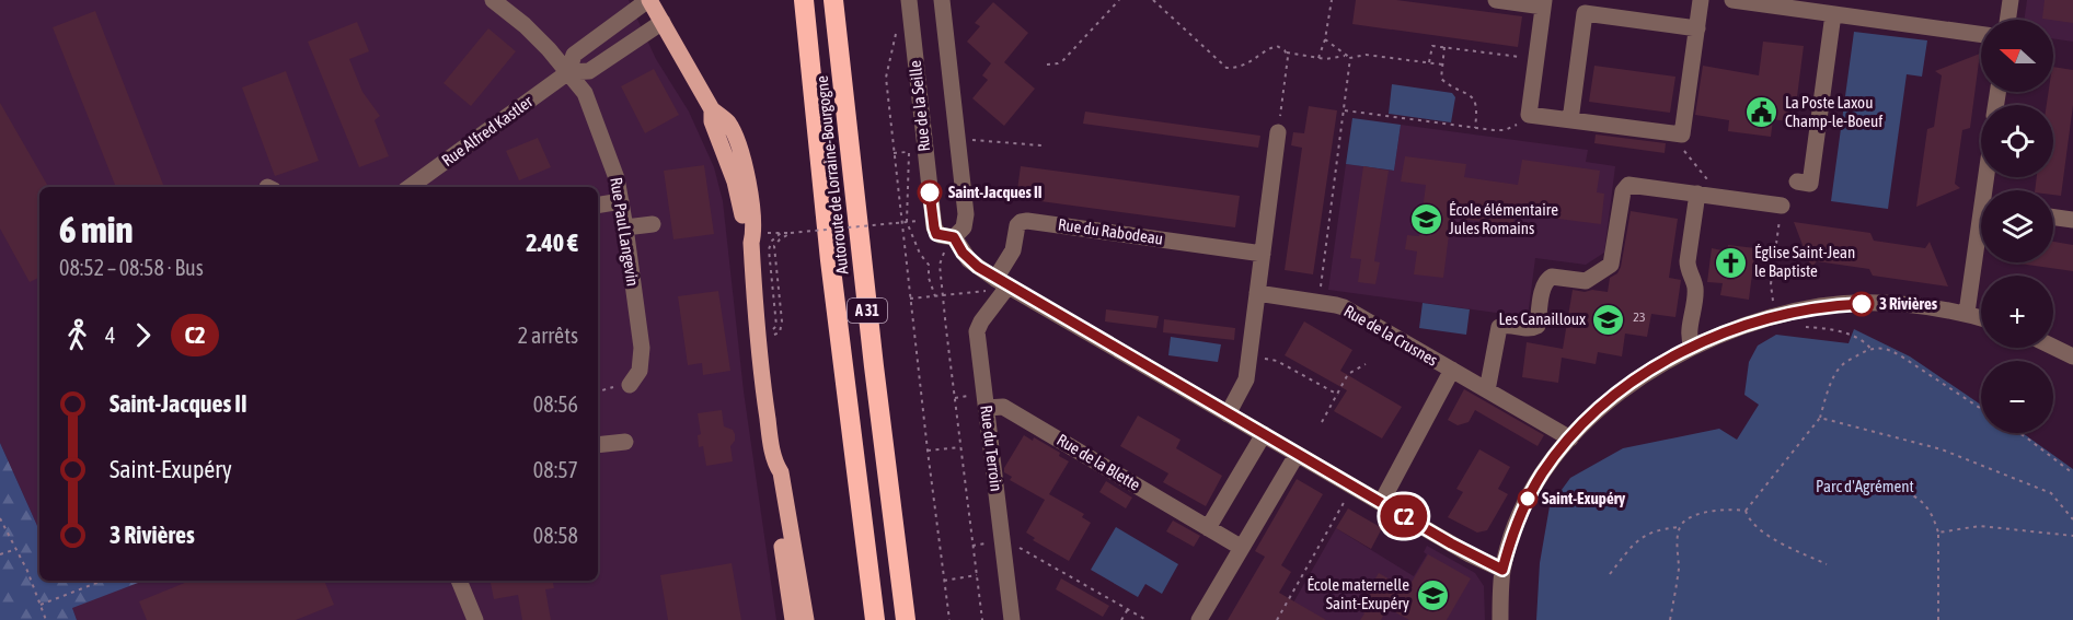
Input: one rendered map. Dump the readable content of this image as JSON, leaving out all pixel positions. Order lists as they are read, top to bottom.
{
  "streets": {
    "highway": ["Autoroute de Lorraine-Bourgogne", "A 31"],
    "street": [
      "Rue de la Seille",
      "Rue Alfred Kastler",
      "Rue Paul Langevin",
      "Rue du Rabodeau",
      "Rue de la Crusnes",
      "Rue du Terroin",
      "Rue de la Blette"
    ]
  },
  "crossings": [
    ["Rue de la Seille", "Rue du Rabodeau"],
    ["Rue de la Seille", "Rue de la Crusnes"],
    ["Rue de la Seille", "Rue du Terroin"],
    ["Rue Alfred Kastler", "Rue Paul Langevin"],
    ["Rue du Rabodeau", "Rue du Terroin"],
    ["Rue du Terroin", "Rue de la Blette"]
  ],
  "parks": ["Parc d'Agrément"],
  "places": {
    "public building": ["La Poste Laxou Champ-le-Boeuf"],
    "other": ["Saint-Jacques II", "3 Rivières", "Saint-Exupéry"],
    "school or university": ["École élémentaire Jules Romains", "Les Canailloux", "École maternelle Saint-Exupéry"],
    "church": ["Église Saint-Jean le Baptiste"]
  },
  "lines": ["bus line C2"],
  "house_numbers": ["23"],
  "north": "left",
  "page": {
    "on_map": "C2",
    "map_buttons": ["+", "−"],
    "heading": ["6 min", "08:52 – 08:58 · Bus", "2.40 €"],
    "legs": ["4", "C2", "2 arrêts"],
    "list": [
      {
        "name": "Saint-Jacques II",
        "value": "08:56"
      },
      {
        "name": "Saint-Exupéry",
        "value": "08:57"
      },
      {
        "name": "3 Rivières",
        "value": "08:58"
      }
    ]
  }
}
